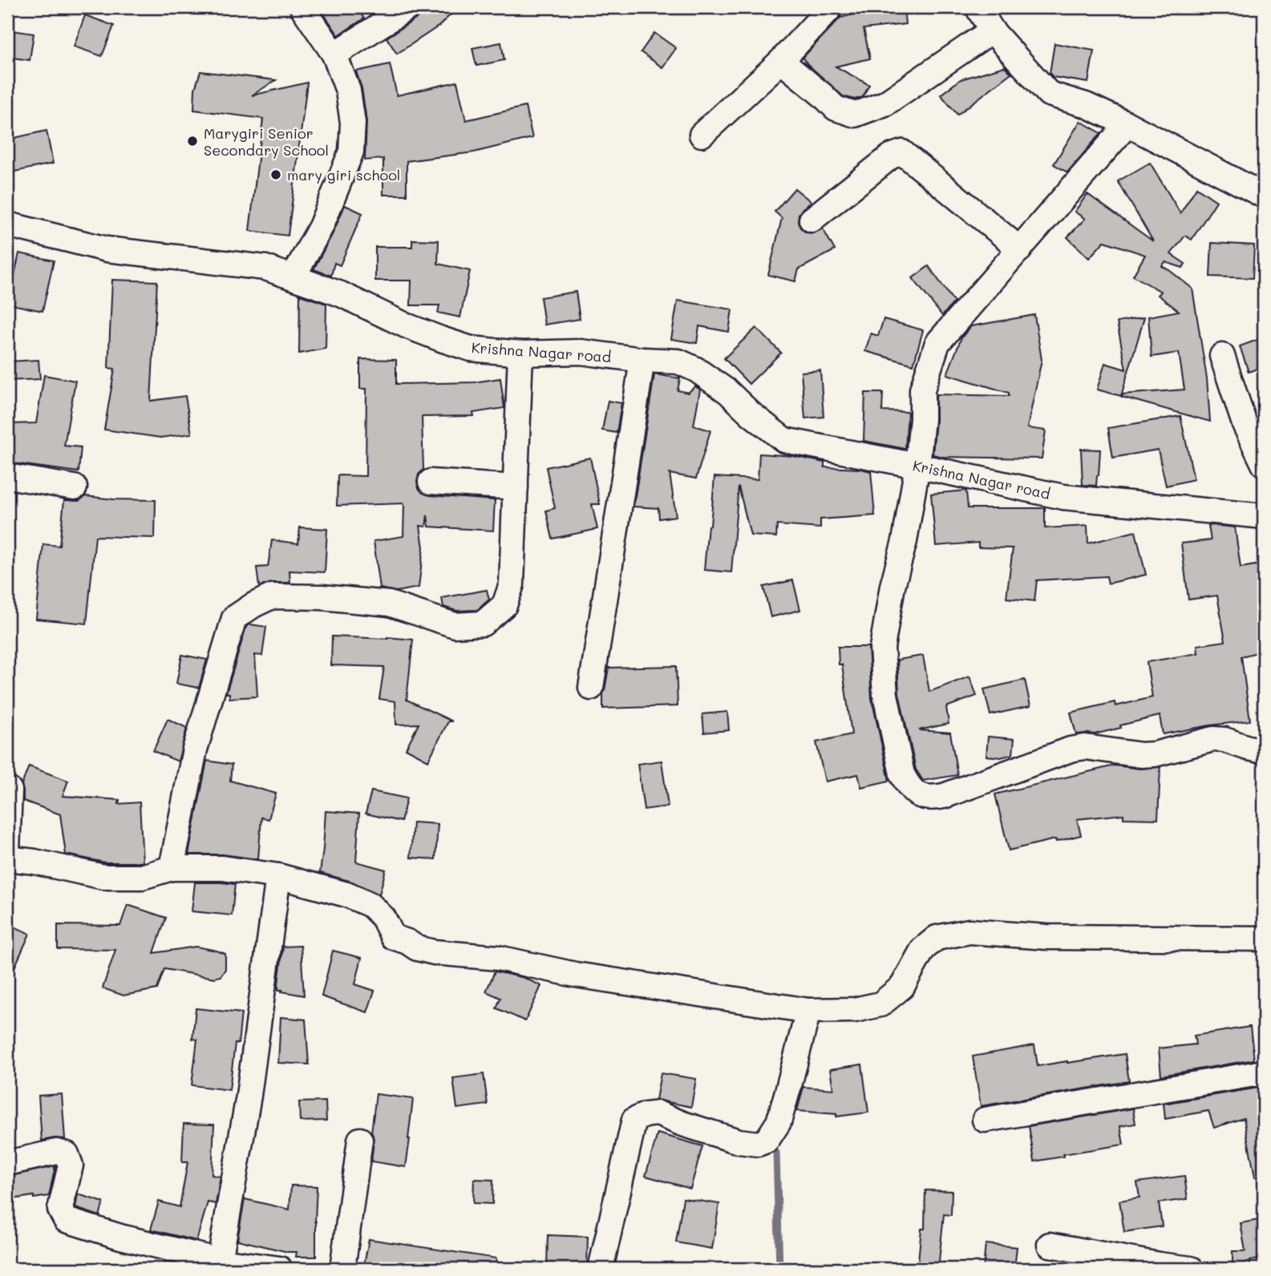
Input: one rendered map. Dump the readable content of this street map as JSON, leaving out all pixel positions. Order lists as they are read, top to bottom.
{
  "streets": {
    "street": ["Krishna Nagar road"]
  },
  "places": ["Marygiri Senior Secondary School", "mary giri school"]
}
